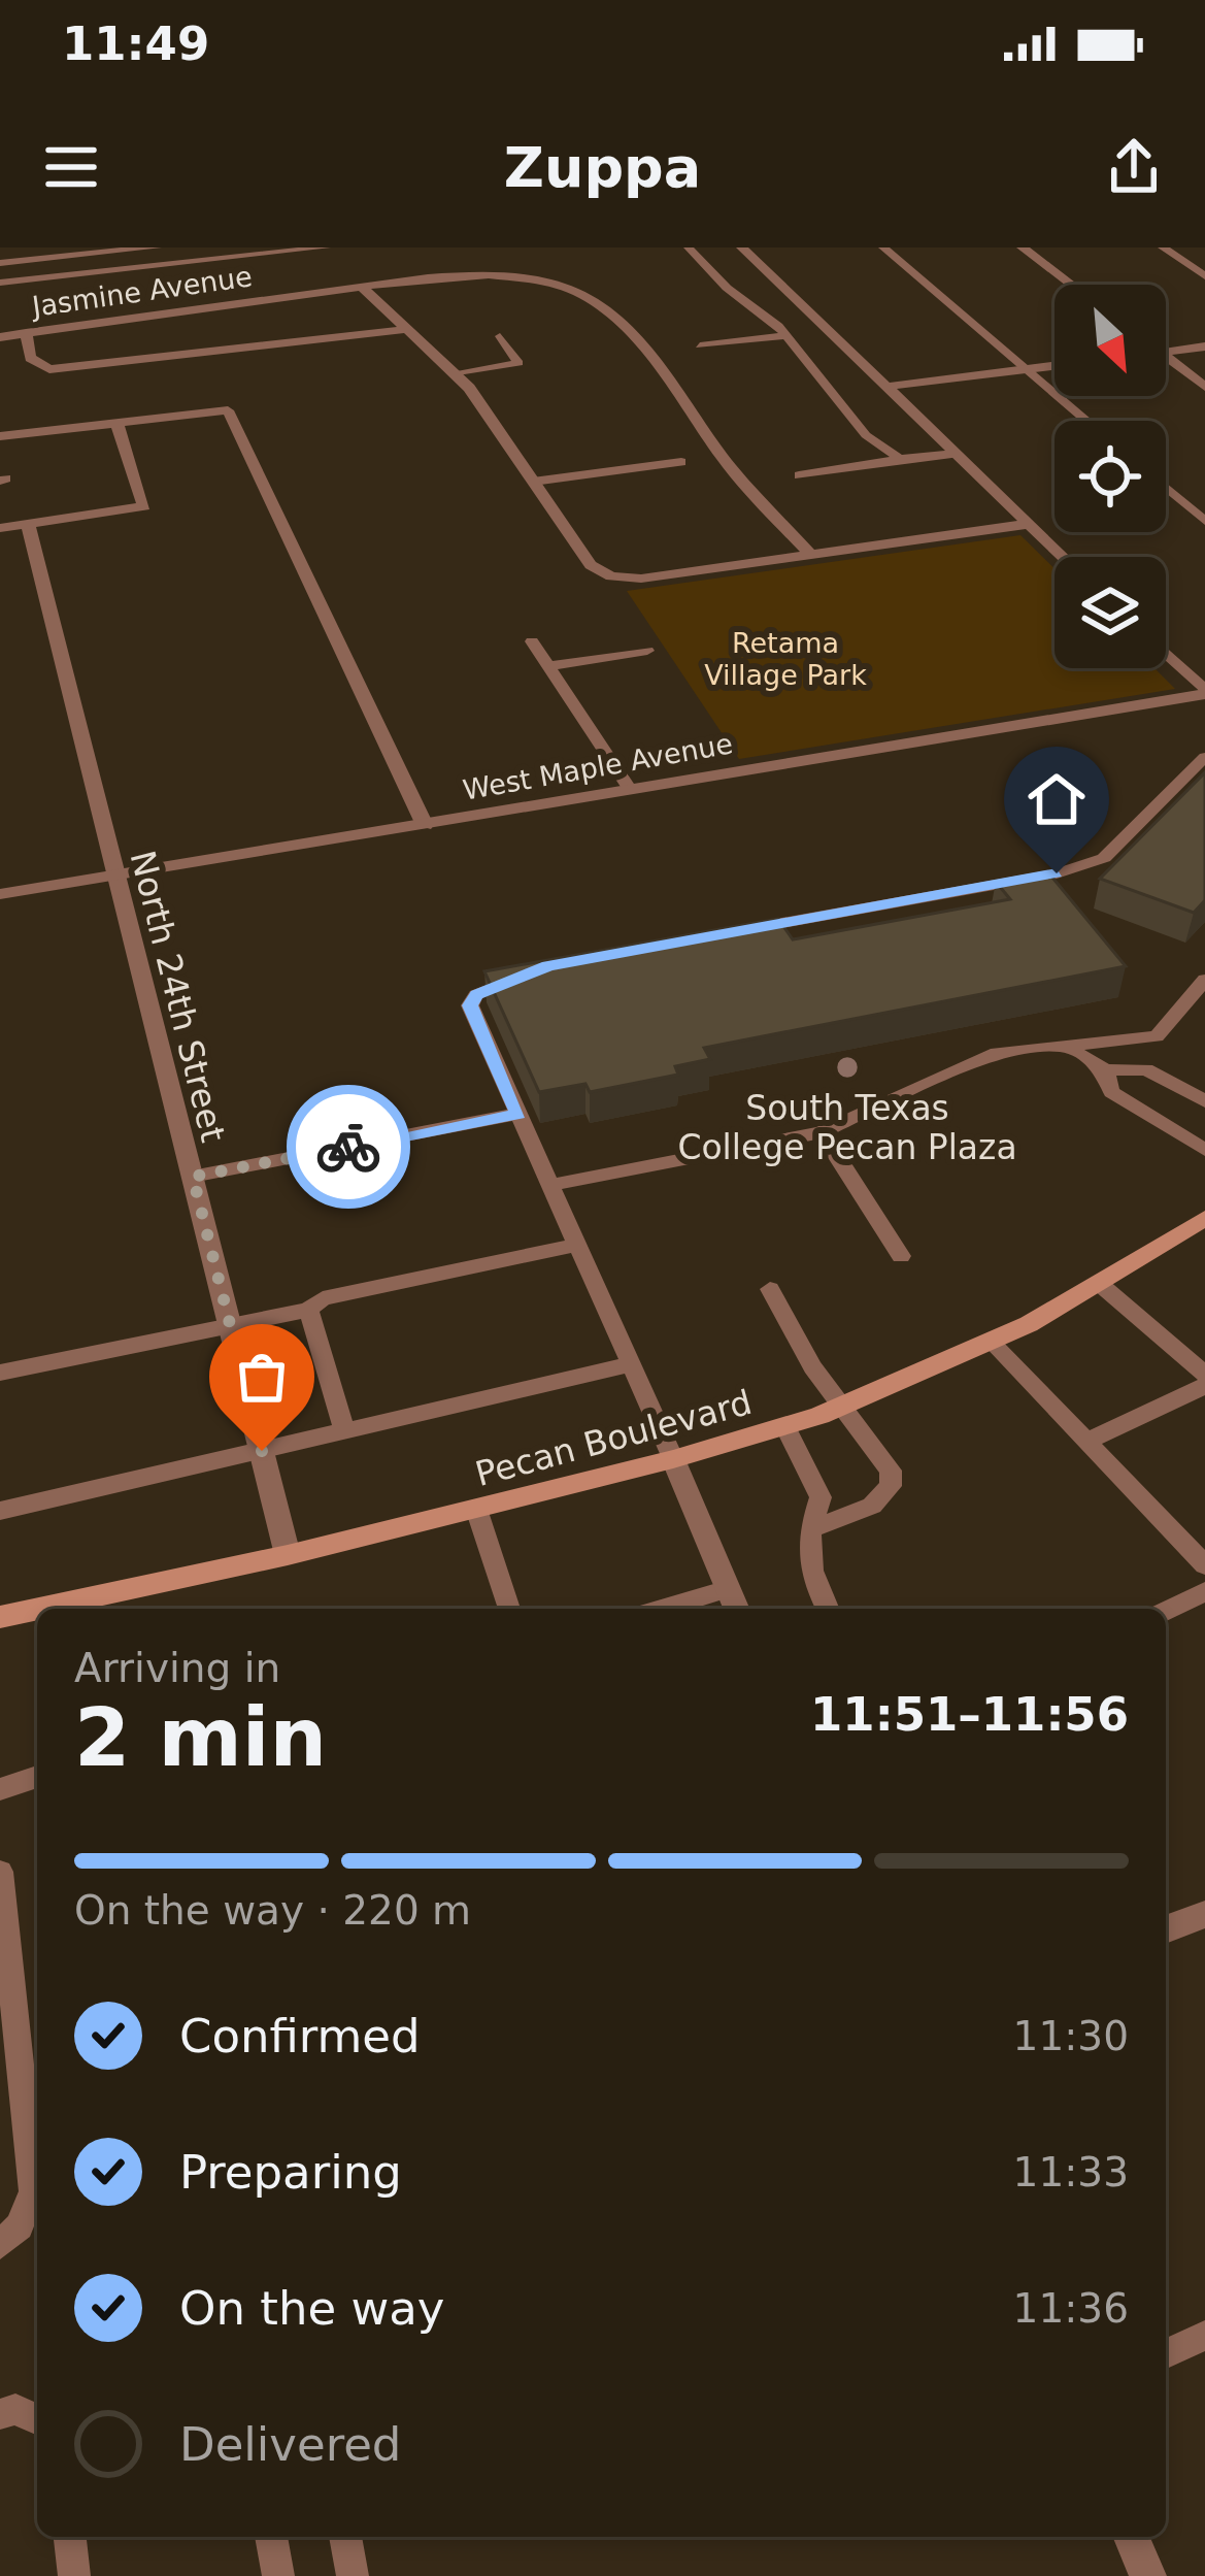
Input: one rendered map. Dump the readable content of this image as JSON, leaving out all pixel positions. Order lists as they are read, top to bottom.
{
  "streets": {
    "main road": ["Pecan Boulevard"],
    "street": ["Jasmine Avenue", "West Maple Avenue", "North 24th Street"]
  },
  "crossings": [
    ["West Maple Avenue", "North 24th Street"],
    ["North 24th Street", "Pecan Boulevard"]
  ],
  "parks": ["Retama Village Park"],
  "places": ["South Texas College Pecan Plaza"],
  "north": "bottom right",
  "page": {
    "status": "11:49",
    "header": "Zuppa",
    "heading": ["2 min", "Arriving in", "11:51–11:56"],
    "bar": "On the way · 220 m",
    "list": [
      ["Confirmed", "11:30"],
      ["Preparing", "11:33"],
      ["On the way", "11:36"],
      "Delivered"
    ]
  }
}
